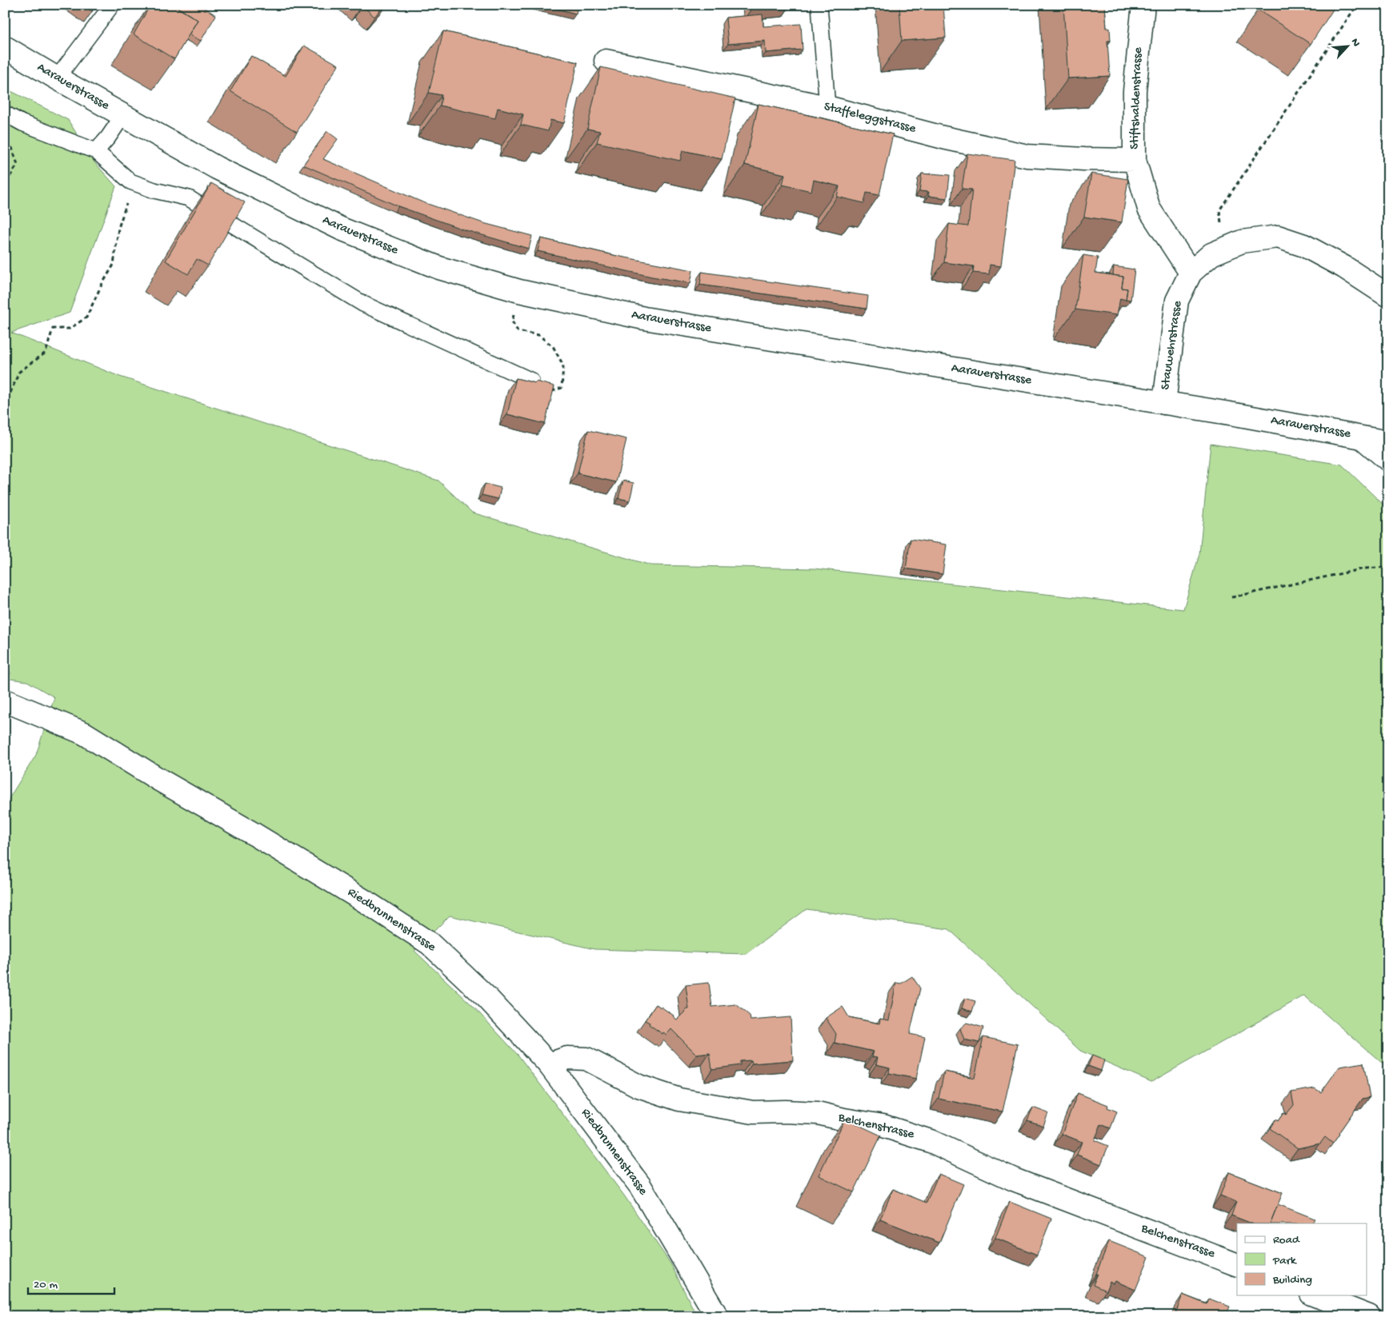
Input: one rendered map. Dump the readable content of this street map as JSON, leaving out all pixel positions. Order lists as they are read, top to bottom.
{
  "streets": {
    "street": [
      "Aarauerstrasse",
      "Stiftshaldenstrasse",
      "Staffeleggstrasse",
      "Stauwehrstrasse",
      "Riedbrunnenstrasse",
      "Belchenstrasse"
    ]
  },
  "crossings": [
    ["Aarauerstrasse", "Stauwehrstrasse"],
    ["Stiftshaldenstrasse", "Staffeleggstrasse"],
    ["Stiftshaldenstrasse", "Stauwehrstrasse"],
    ["Riedbrunnenstrasse", "Belchenstrasse"]
  ],
  "legend": ["Road", "Park", "Building"],
  "scale_bar": "20 m",
  "north": "top right"
}
